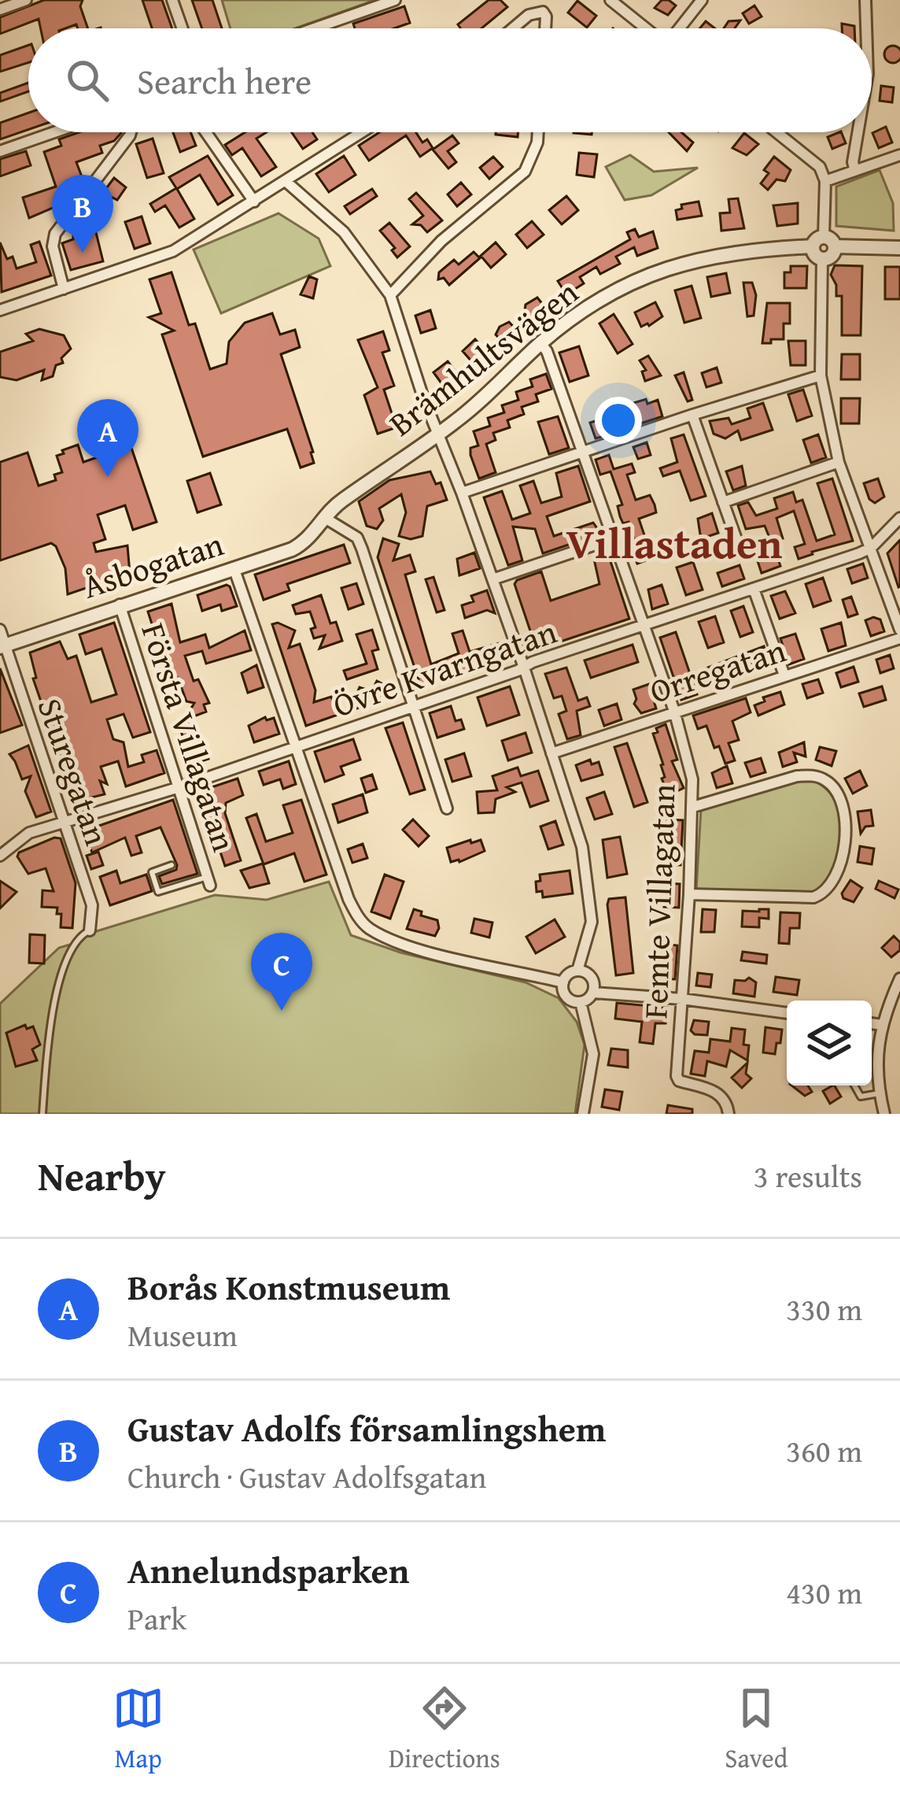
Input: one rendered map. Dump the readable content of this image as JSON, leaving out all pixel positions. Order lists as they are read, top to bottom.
{
  "streets": {
    "street": [
      "Brämhultsvägen",
      "Åsbogatan",
      "Övre Kvarngatan",
      "Orregatan",
      "Första Villagatan",
      "Sturegatan",
      "Femte Villagatan"
    ]
  },
  "crossings": [
    ["Brämhultsvägen", "Åsbogatan"],
    ["Brämhultsvägen", "Femte Villagatan"],
    ["Åsbogatan", "Första Villagatan"],
    ["Åsbogatan", "Sturegatan"],
    ["Övre Kvarngatan", "Första Villagatan"],
    ["Övre Kvarngatan", "Sturegatan"],
    ["Övre Kvarngatan", "Femte Villagatan"],
    ["Orregatan", "Femte Villagatan"]
  ],
  "districts": ["Villastaden"],
  "page": {
    "search": "Search here",
    "pins": ["B", "A", "C"],
    "heading": ["Nearby", "3 results"],
    "list": [
      {
        "mark": "A",
        "name": "Borås Konstmuseum",
        "note": "Museum",
        "value": "330 m"
      },
      {
        "mark": "B",
        "name": "Gustav Adolfs församlingshem",
        "note": "Church · Gustav Adolfsgatan",
        "value": "360 m"
      },
      {
        "mark": "C",
        "name": "Annelundsparken",
        "note": "Park",
        "value": "430 m"
      }
    ],
    "nav": ["Map", "Directions", "Saved"]
  }
}
